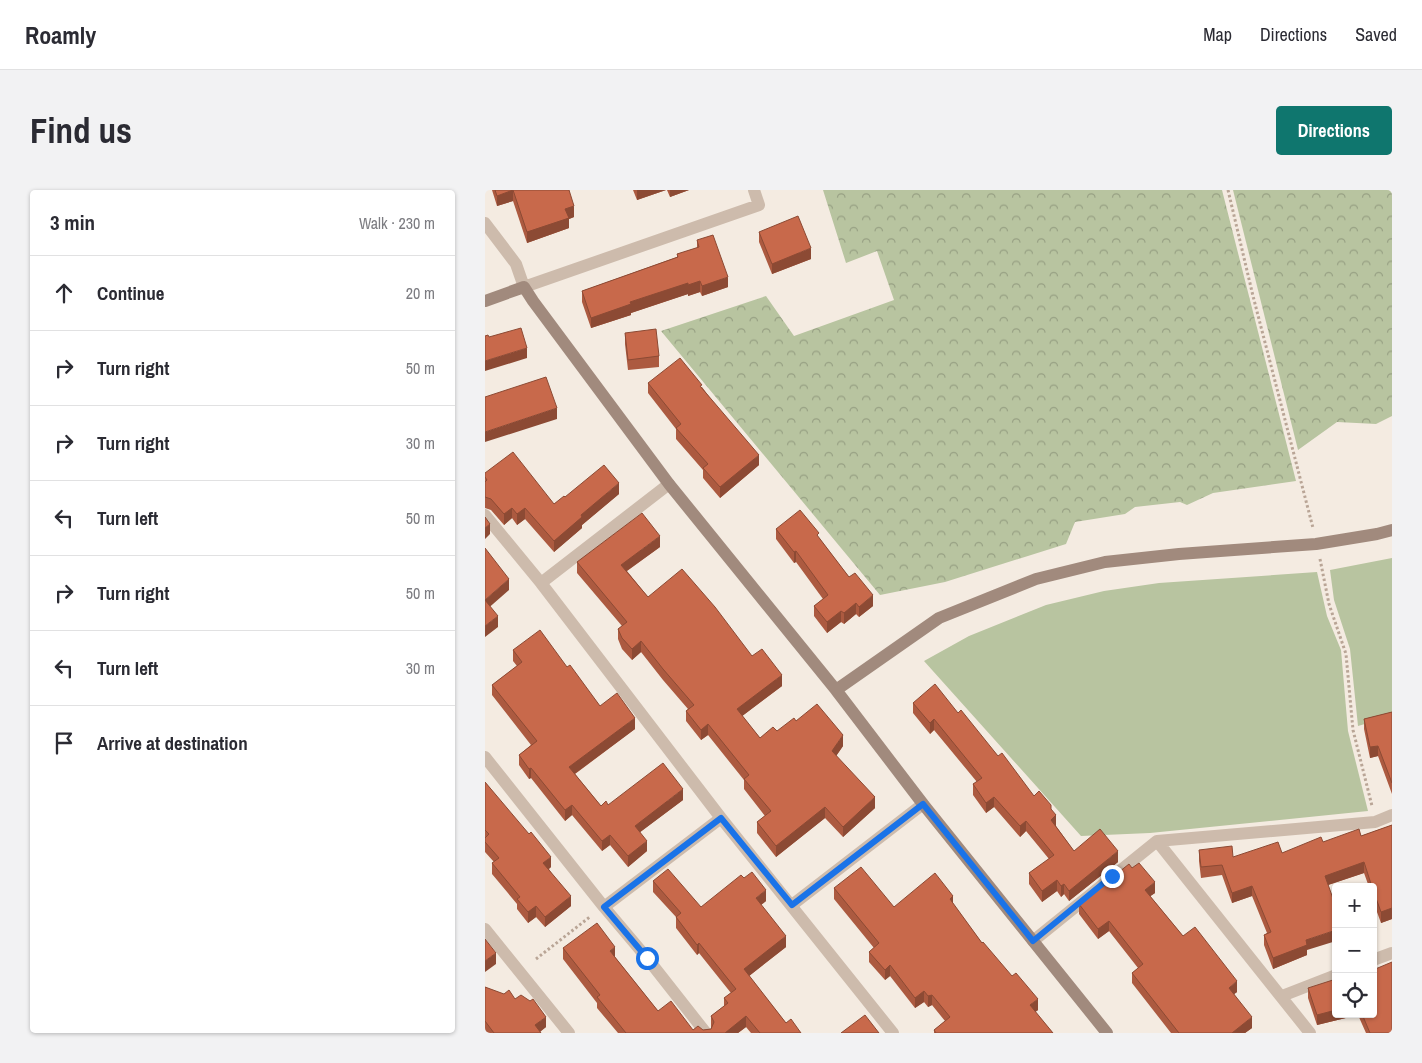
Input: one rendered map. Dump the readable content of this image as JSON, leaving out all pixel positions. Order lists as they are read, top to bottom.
{
  "page": {
    "header": "Roamly",
    "nav": ["Map", "Directions", "Saved"],
    "buttons": "Directions",
    "title": "Find us",
    "heading": ["3 min", "Walk · 230 m"],
    "list": [
      ["Continue", "20 m"],
      ["Turn right", "50 m"],
      ["Turn right", "30 m"],
      ["Turn left", "50 m"],
      ["Turn right", "50 m"],
      ["Turn left", "30 m"],
      "Arrive at destination"
    ],
    "map_buttons": ["+", "−"]
  }
}
